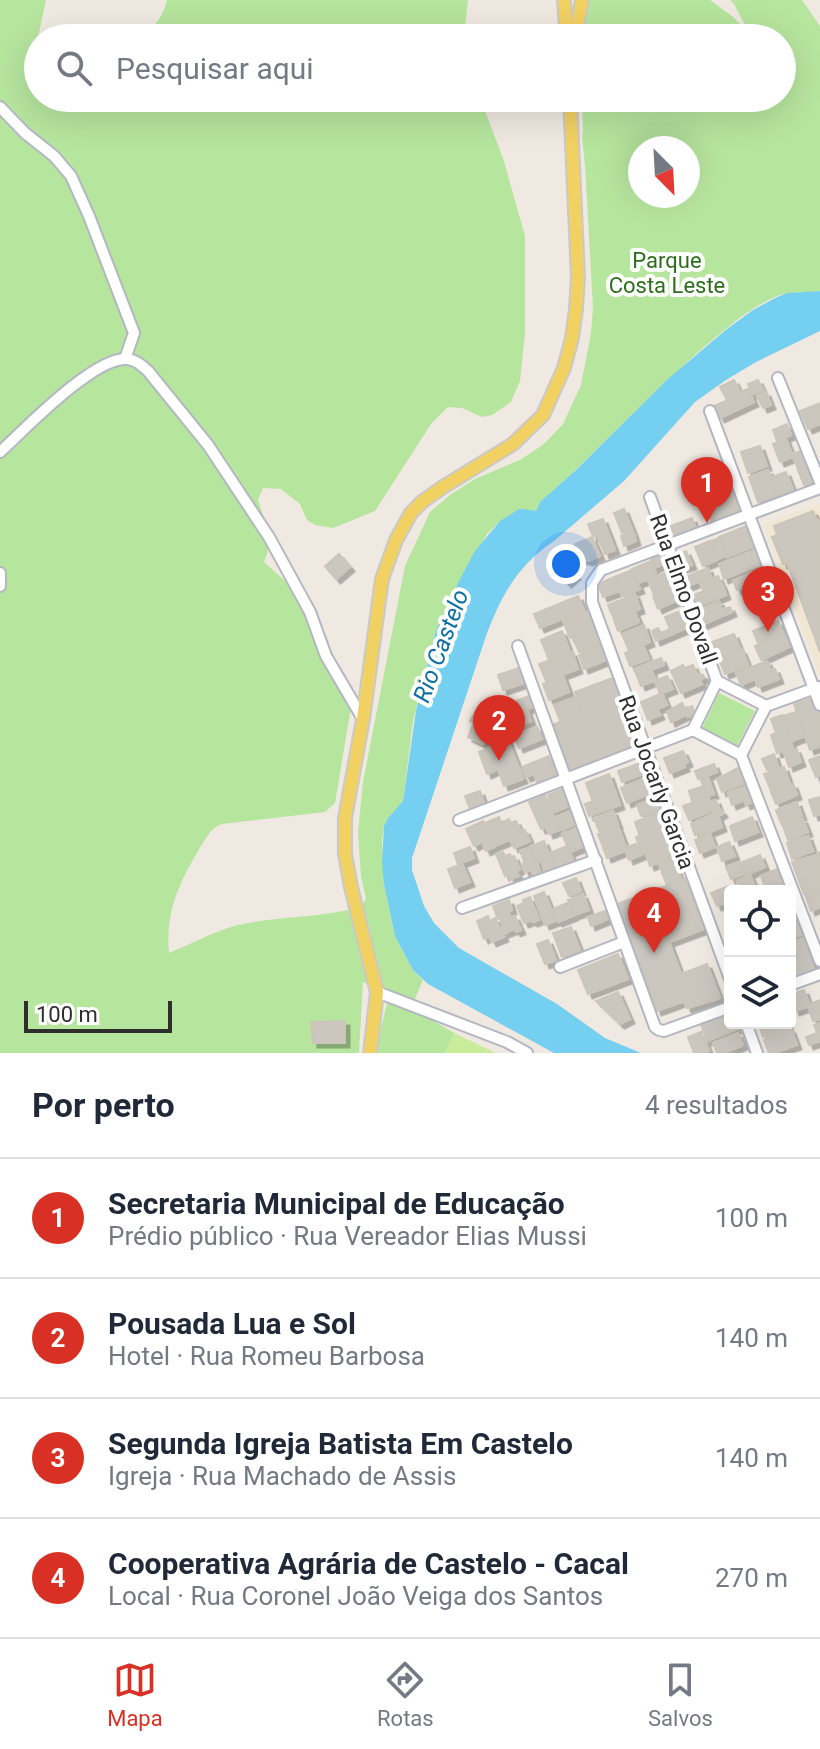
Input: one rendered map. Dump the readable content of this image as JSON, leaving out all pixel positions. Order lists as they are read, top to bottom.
{
  "streets": {
    "street": ["Rua Elmo Dovall", "Rua Jocarly Garcia"]
  },
  "crossings": [
    ["Rua Elmo Dovall", "Rua Jocarly Garcia"]
  ],
  "water": ["Rio Castelo"],
  "parks": ["Parque Costa Leste"],
  "scale_bar": "100 m",
  "north": "bottom right",
  "page": {
    "search": "Pesquisar aqui",
    "pins": [
      "1",
      "3",
      "2",
      "4"
    ],
    "scale": "100 m",
    "heading": ["Por perto", "4 resultados"],
    "list": [
      {
        "mark": "1",
        "name": "Secretaria Municipal de Educação",
        "note": "Prédio público · Rua Vereador Elias Mussi",
        "value": "100 m"
      },
      {
        "mark": "2",
        "name": "Pousada Lua e Sol",
        "note": "Hotel · Rua Romeu Barbosa",
        "value": "140 m"
      },
      {
        "mark": "3",
        "name": "Segunda Igreja Batista Em Castelo",
        "note": "Igreja · Rua Machado de Assis",
        "value": "140 m"
      },
      {
        "mark": "4",
        "name": "Cooperativa Agrária de Castelo - Cacal",
        "note": "Local · Rua Coronel João Veiga dos Santos",
        "value": "270 m"
      }
    ],
    "nav": ["Mapa", "Rotas", "Salvos"]
  }
}
